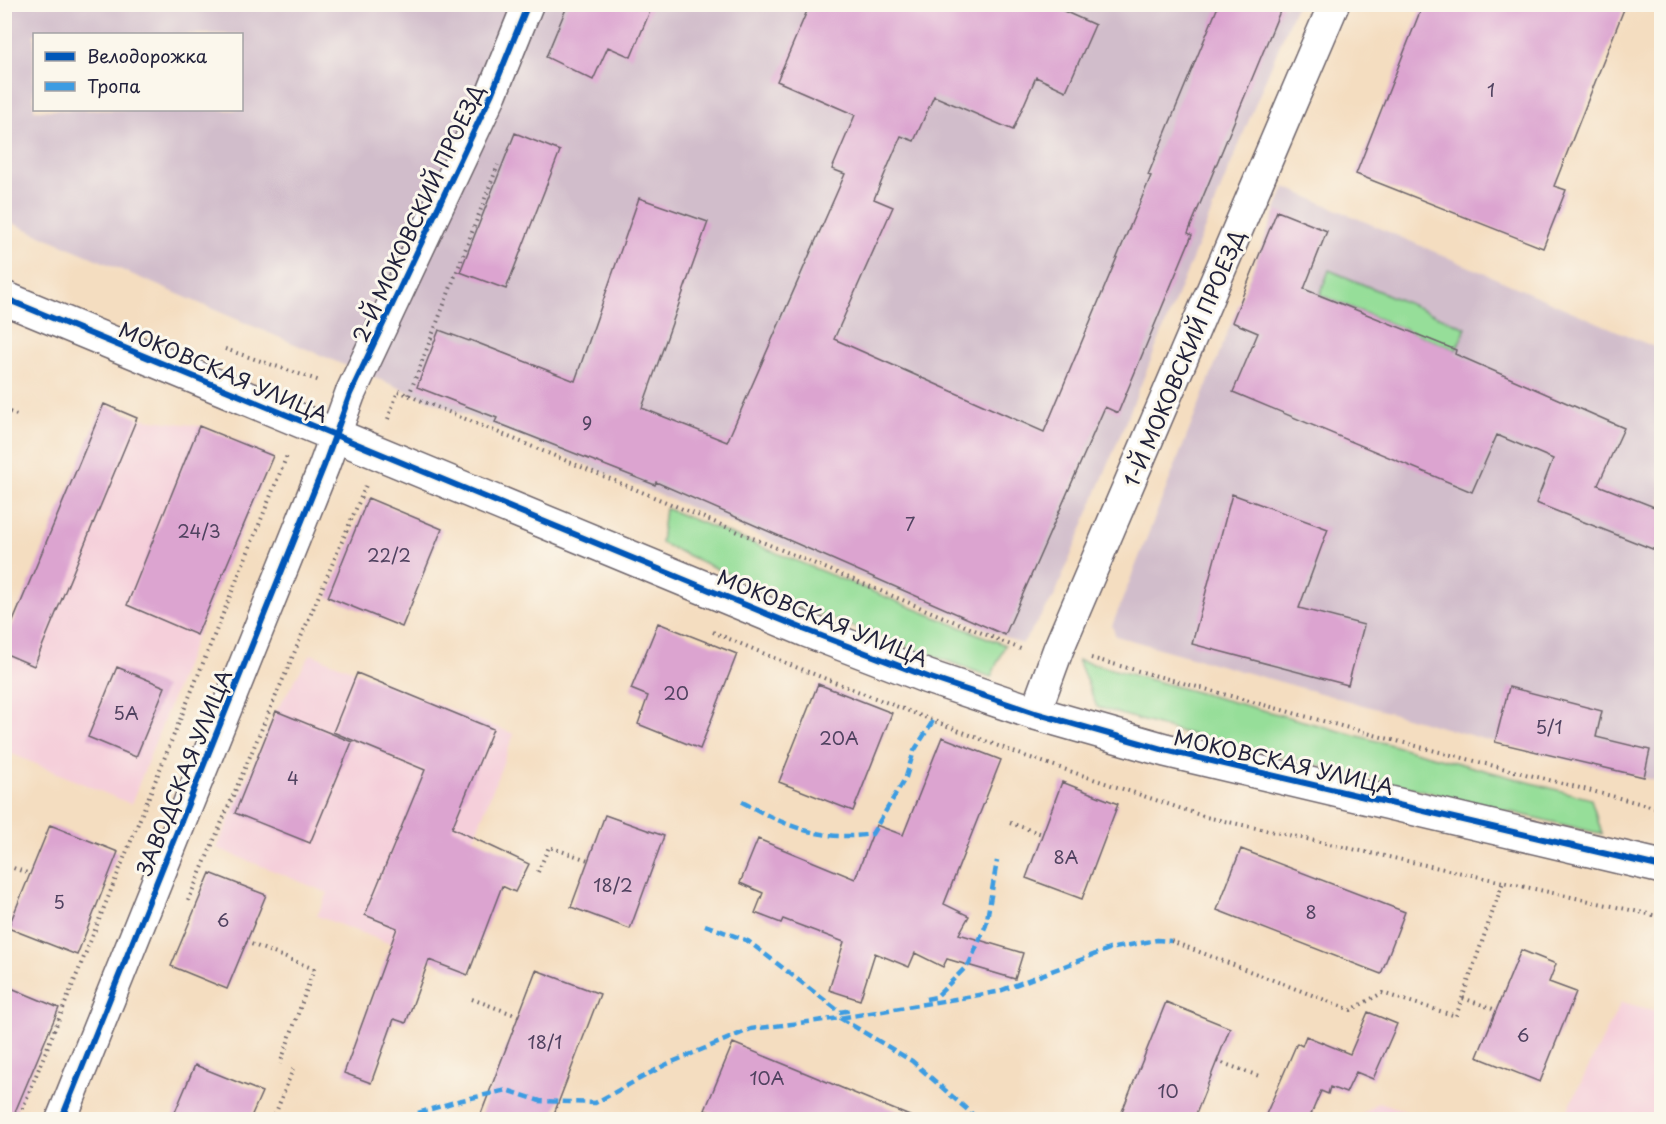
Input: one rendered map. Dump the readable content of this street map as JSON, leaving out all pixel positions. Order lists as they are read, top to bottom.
{
  "streets": {
    "street": [
      "2-Й МОКОВСКИЙ ПРОЕЗД",
      "1-Й МОКОВСКИЙ ПРОЕЗД",
      "МОКОВСКАЯ УЛИЦА",
      "ЗАВОДСКАЯ УЛИЦА"
    ]
  },
  "crossings": [
    ["2-Й МОКОВСКИЙ ПРОЕЗД", "МОКОВСКАЯ УЛИЦА"],
    ["2-Й МОКОВСКИЙ ПРОЕЗД", "ЗАВОДСКАЯ УЛИЦА"],
    ["1-Й МОКОВСКИЙ ПРОЕЗД", "МОКОВСКАЯ УЛИЦА"],
    ["МОКОВСКАЯ УЛИЦА", "ЗАВОДСКАЯ УЛИЦА"]
  ],
  "house_numbers": [
    "1",
    "9",
    "7",
    "24/3",
    "22/2",
    "20",
    "5А",
    "5/1",
    "20А",
    "4",
    "8А",
    "18/2",
    "5",
    "8",
    "6",
    "6",
    "18/1",
    "10А",
    "10"
  ],
  "legend": ["Велодорожка", "Тропа"]
}
